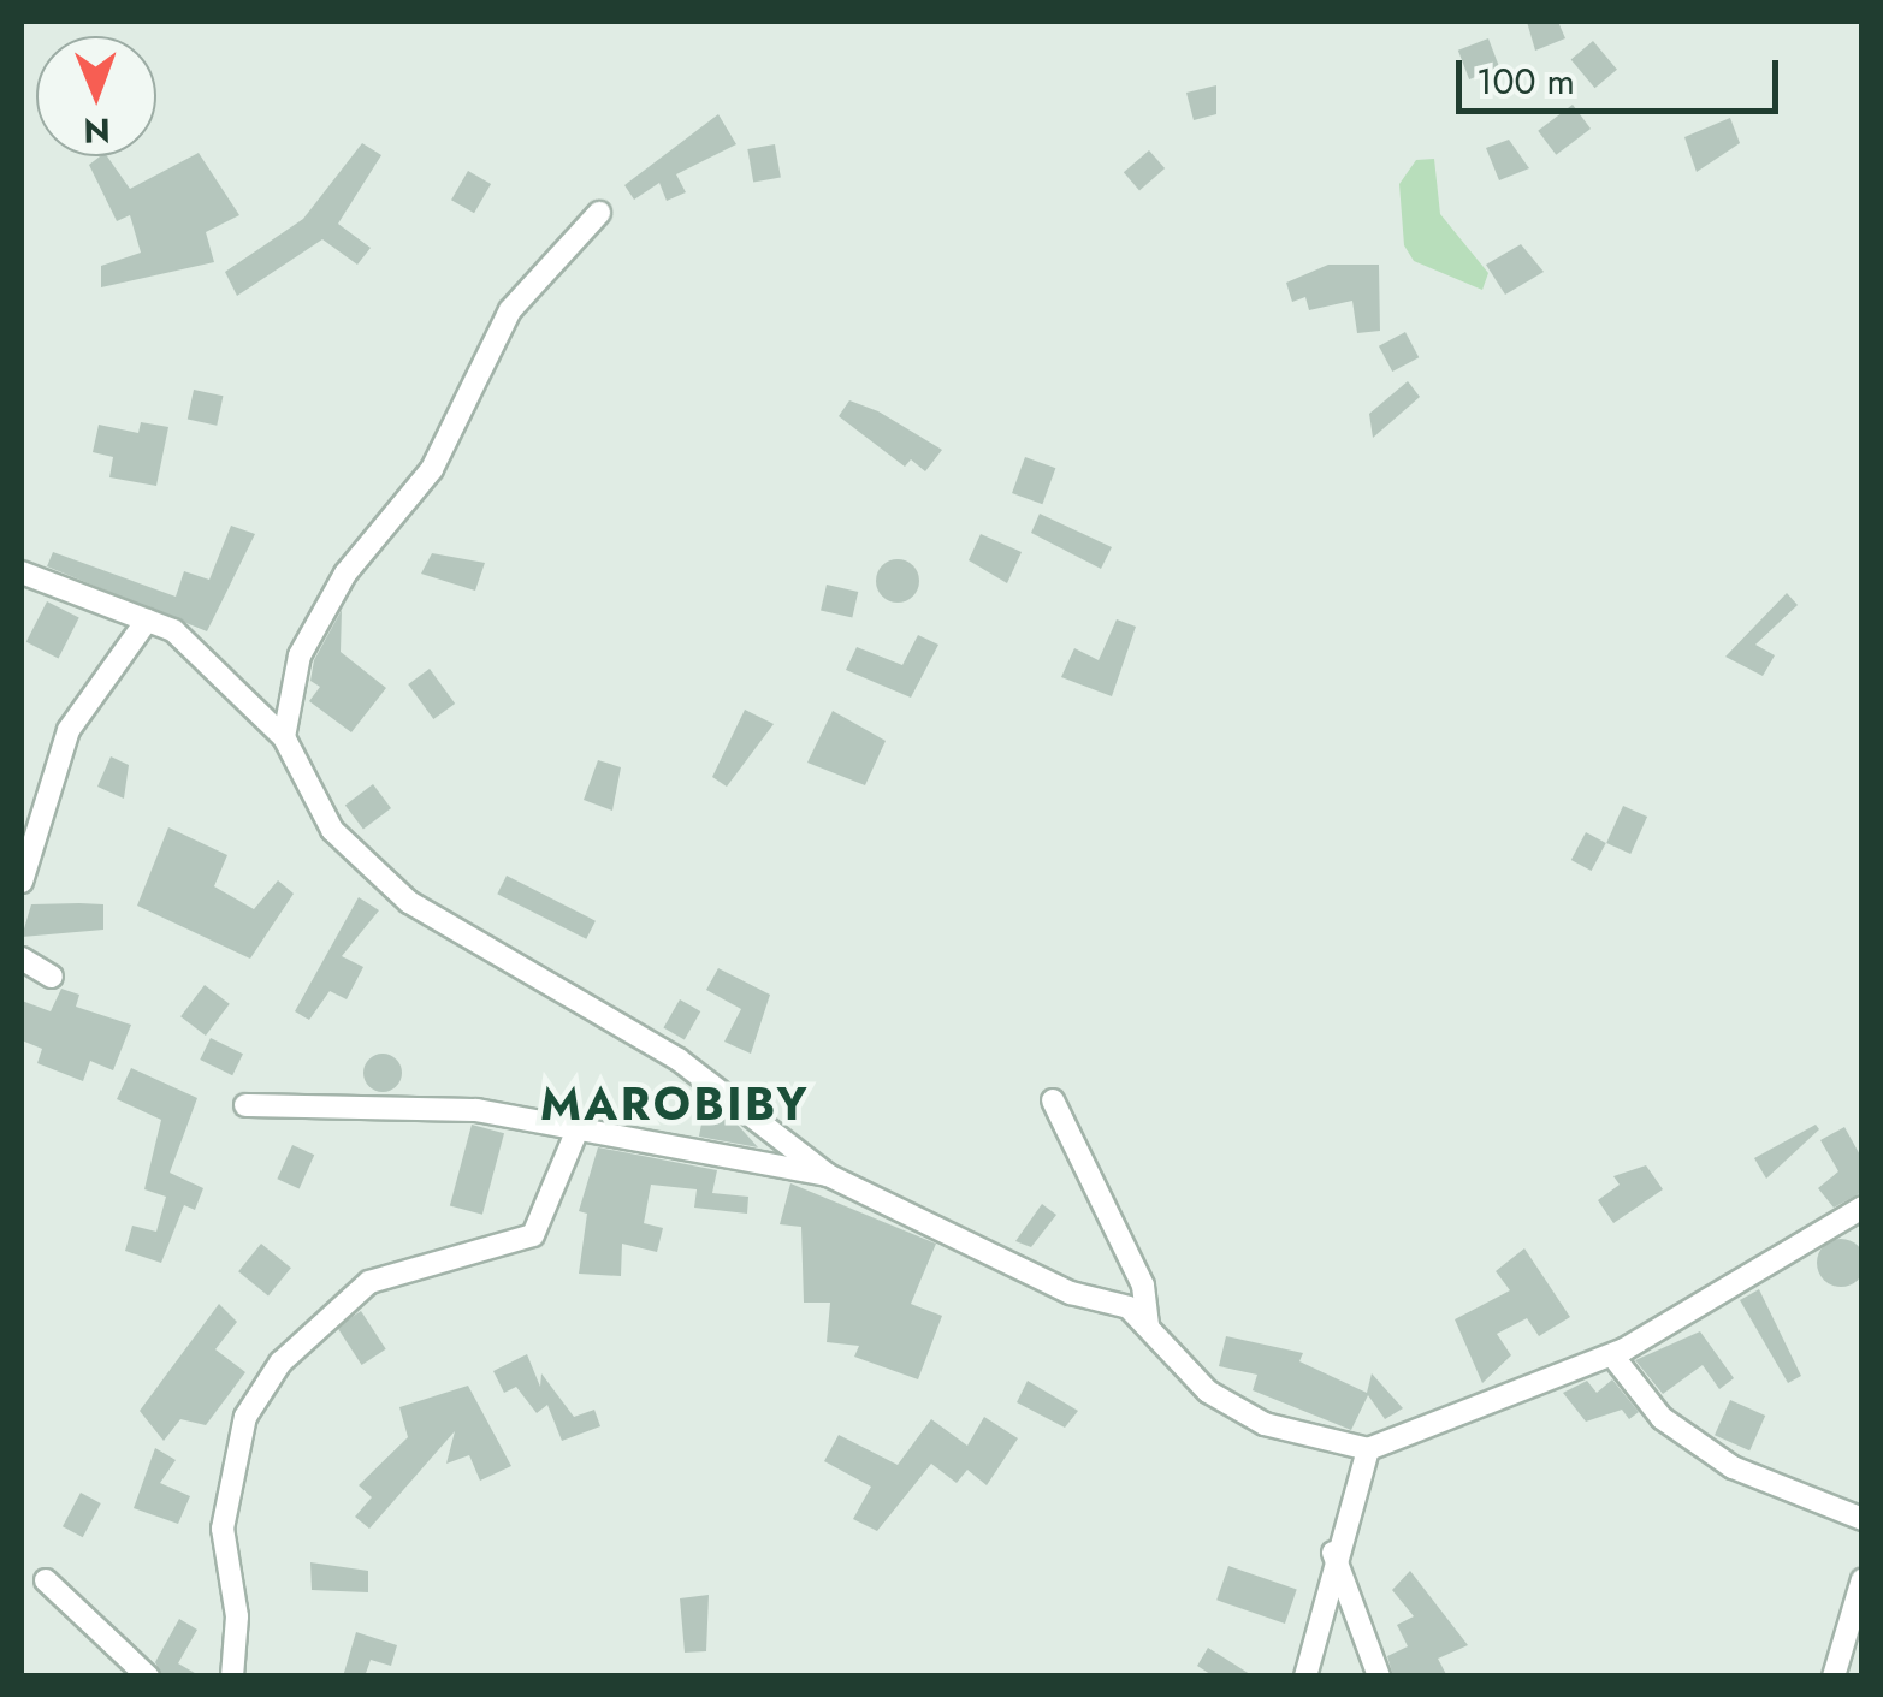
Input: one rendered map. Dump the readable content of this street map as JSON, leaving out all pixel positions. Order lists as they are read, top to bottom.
{
  "districts": ["MAROBIBY"],
  "scale_bar": "100 m",
  "north": "bottom"
}
